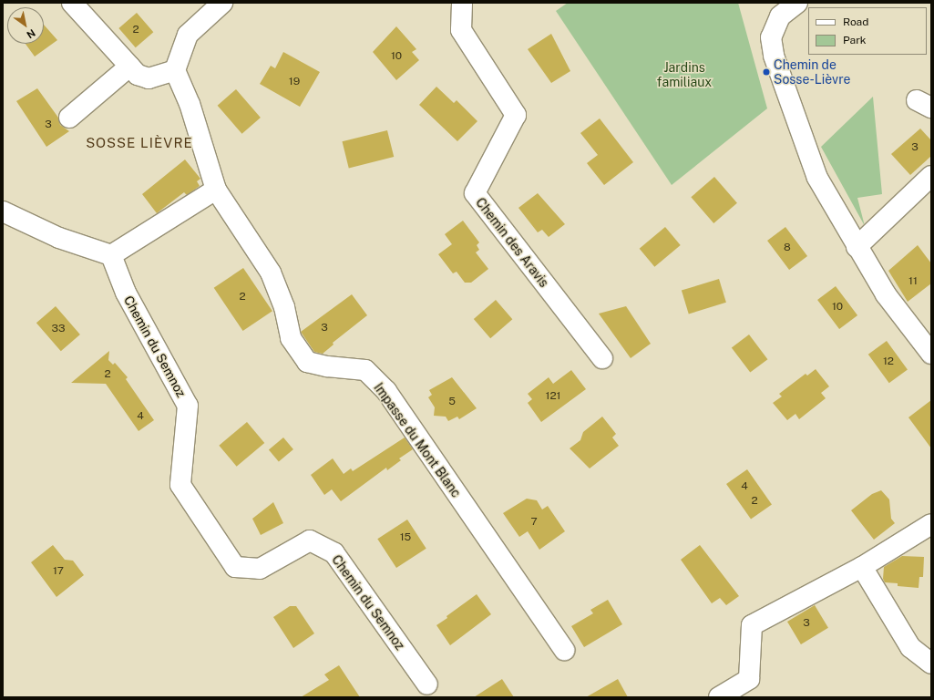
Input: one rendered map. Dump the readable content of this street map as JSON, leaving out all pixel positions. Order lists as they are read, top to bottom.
{
  "streets": {
    "street": ["Chemin des Aravis", "Chemin du Semnoz", "Impasse du Mont Blanc"]
  },
  "districts": ["SOSSE LIÈVRE"],
  "parks": ["Jardins familiaux"],
  "places": ["Chemin de Sosse-Lièvre"],
  "house_numbers": [
    "2",
    "10",
    "19",
    "3",
    "3",
    "8",
    "11",
    "2",
    "10",
    "3",
    "33",
    "12",
    "2",
    "121",
    "5",
    "4",
    "4",
    "2",
    "7",
    "15",
    "17",
    "3"
  ],
  "legend": ["Road", "Park"],
  "north": "bottom right"
}
